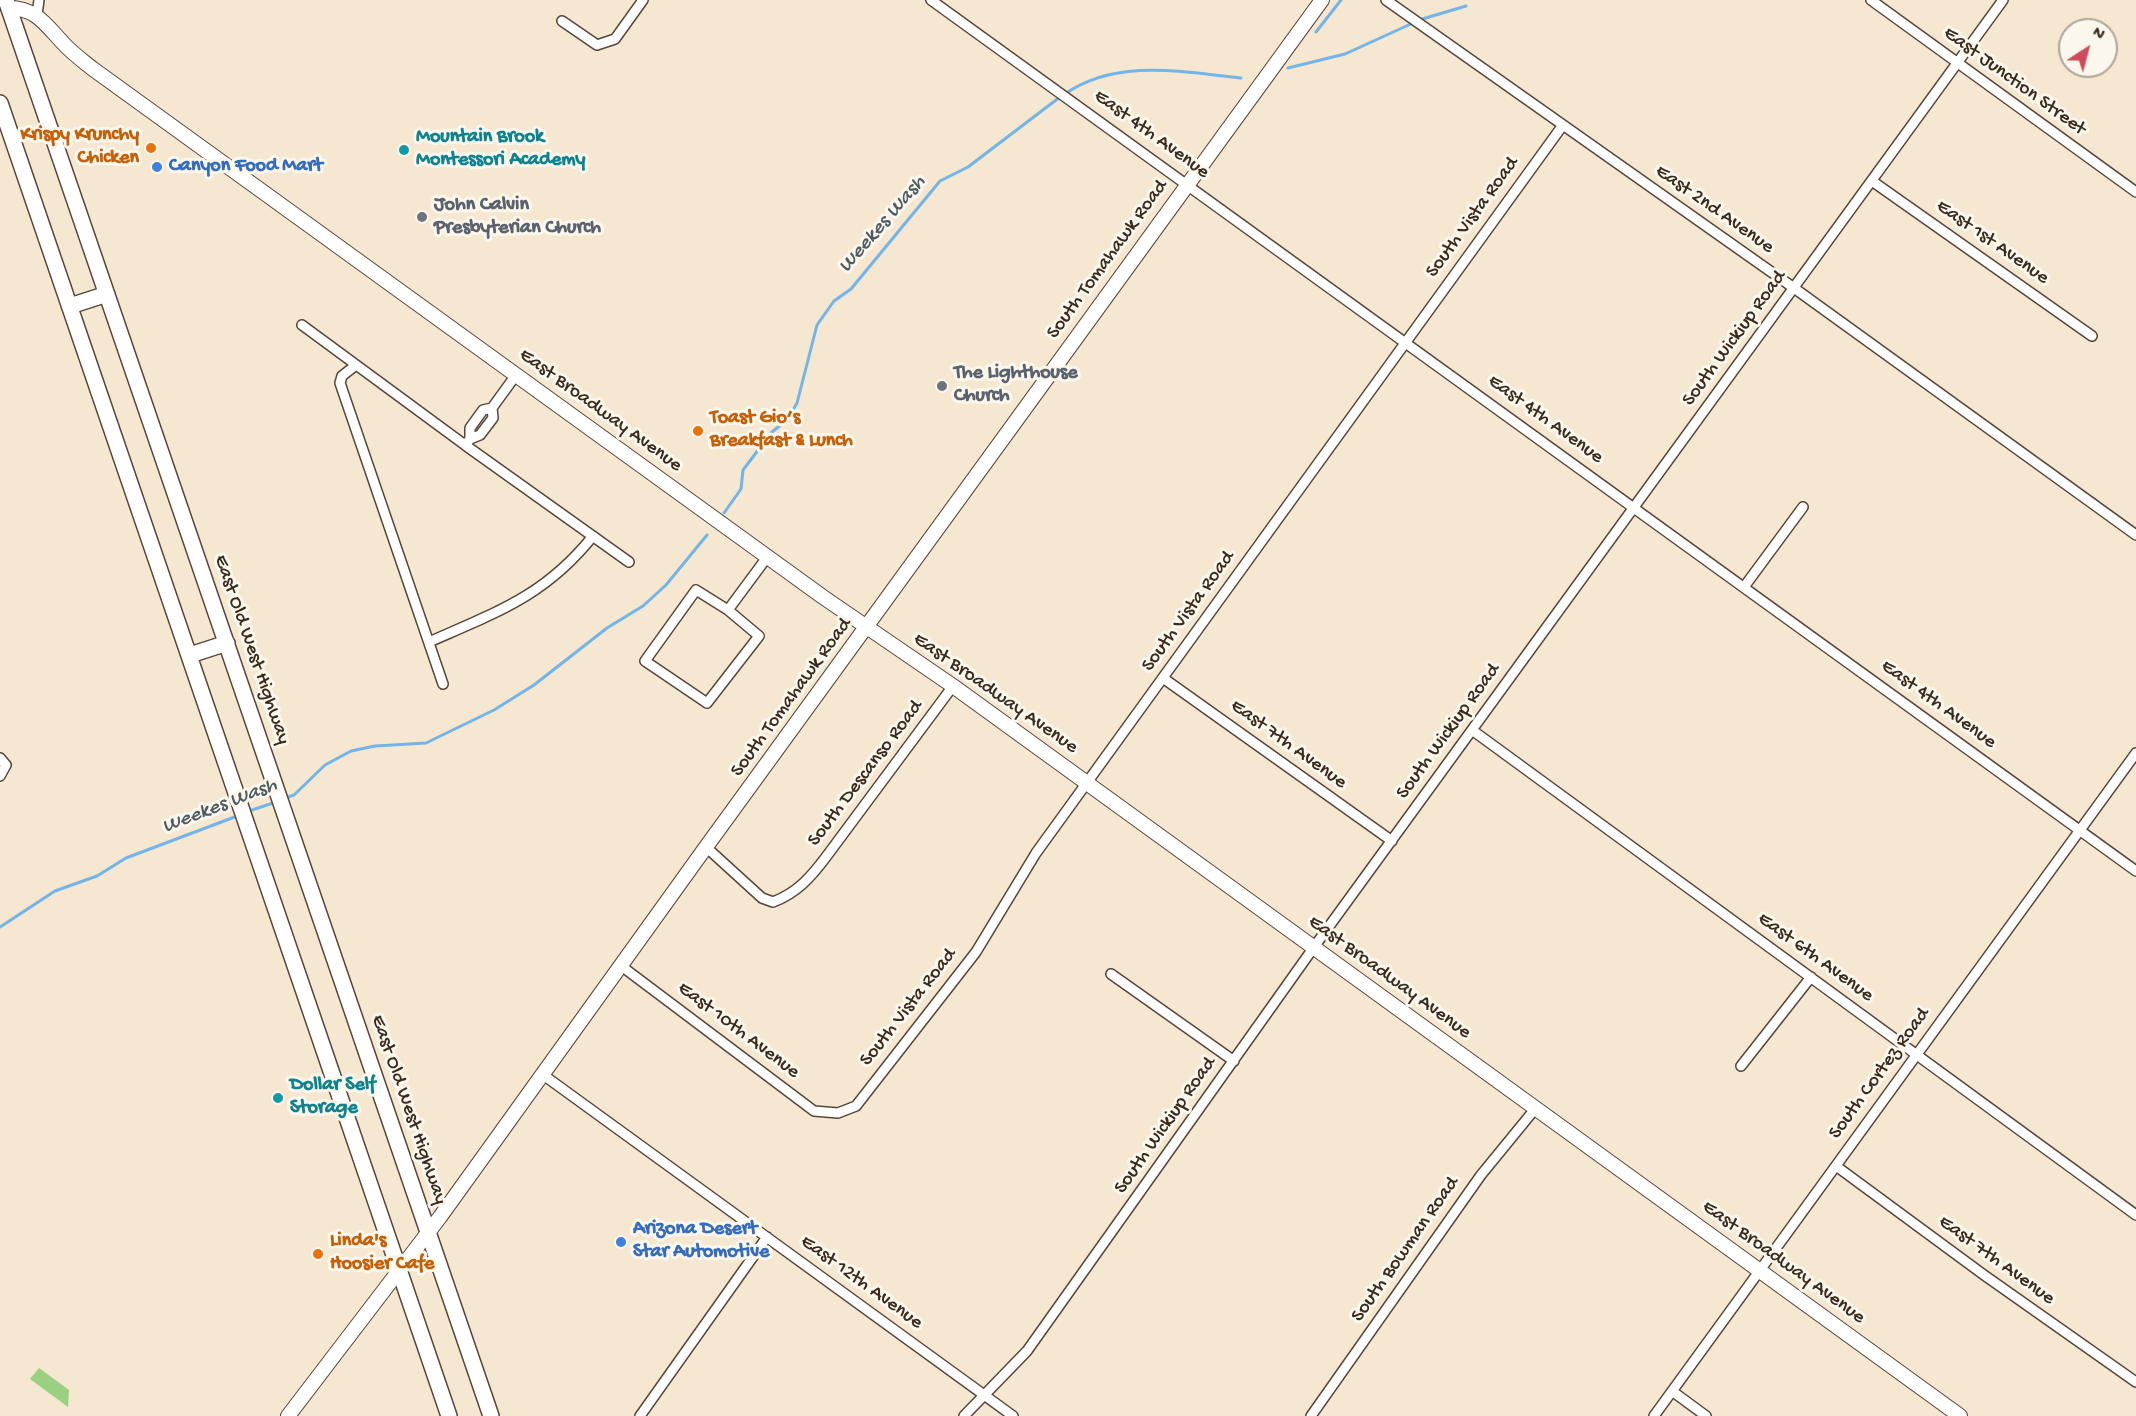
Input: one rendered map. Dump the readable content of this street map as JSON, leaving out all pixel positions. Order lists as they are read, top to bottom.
{
  "streets": {
    "main road": ["South Tomahawk Road", "East Broadway Avenue", "East Old West Highway"],
    "street": [
      "East Junction Street",
      "East 4th Avenue",
      "East 2nd Avenue",
      "South Vista Road",
      "East 1st Avenue",
      "South Wickiup Road",
      "East 7th Avenue",
      "South Descanso Road",
      "East 6th Avenue",
      "East 10th Avenue",
      "South Cortez Road",
      "South Bowman Road",
      "East 12th Avenue"
    ]
  },
  "crossings": [
    ["East Junction Street", "South Wickiup Road"],
    ["East 4th Avenue", "South Vista Road"],
    ["East 4th Avenue", "South Tomahawk Road"],
    ["East 4th Avenue", "South Wickiup Road"],
    ["East 4th Avenue", "South Cortez Road"],
    ["East 2nd Avenue", "South Vista Road"],
    ["East 2nd Avenue", "South Wickiup Road"],
    ["South Vista Road", "East Broadway Avenue"],
    ["South Vista Road", "East 7th Avenue"],
    ["South Vista Road", "East 10th Avenue"],
    ["East 1st Avenue", "South Wickiup Road"],
    ["South Tomahawk Road", "East Broadway Avenue"],
    ["South Tomahawk Road", "East Old West Highway"],
    ["South Tomahawk Road", "South Descanso Road"],
    ["South Tomahawk Road", "East 10th Avenue"],
    ["South Tomahawk Road", "East 12th Avenue"],
    ["South Wickiup Road", "East Broadway Avenue"],
    ["South Wickiup Road", "East 7th Avenue"],
    ["South Wickiup Road", "East 6th Avenue"],
    ["South Wickiup Road", "East 12th Avenue"],
    ["East Broadway Avenue", "South Descanso Road"],
    ["East Broadway Avenue", "South Cortez Road"],
    ["East Broadway Avenue", "South Bowman Road"],
    ["East 7th Avenue", "South Cortez Road"],
    ["East 6th Avenue", "South Cortez Road"]
  ],
  "water": ["Weekes Wash"],
  "places": [
    "Krispy Krunchy Chicken",
    "Mountain Brook Montessori Academy",
    "Canyon Food Mart",
    "John Calvin Presbyterian Church",
    "The Lighthouse Church",
    "Toast Gio’s Breakfast & Lunch",
    "Dollar Self Storage",
    "Arizona Desert Star Automotive",
    "Linda's Hoosier Cafe"
  ],
  "north": "top right"
}
